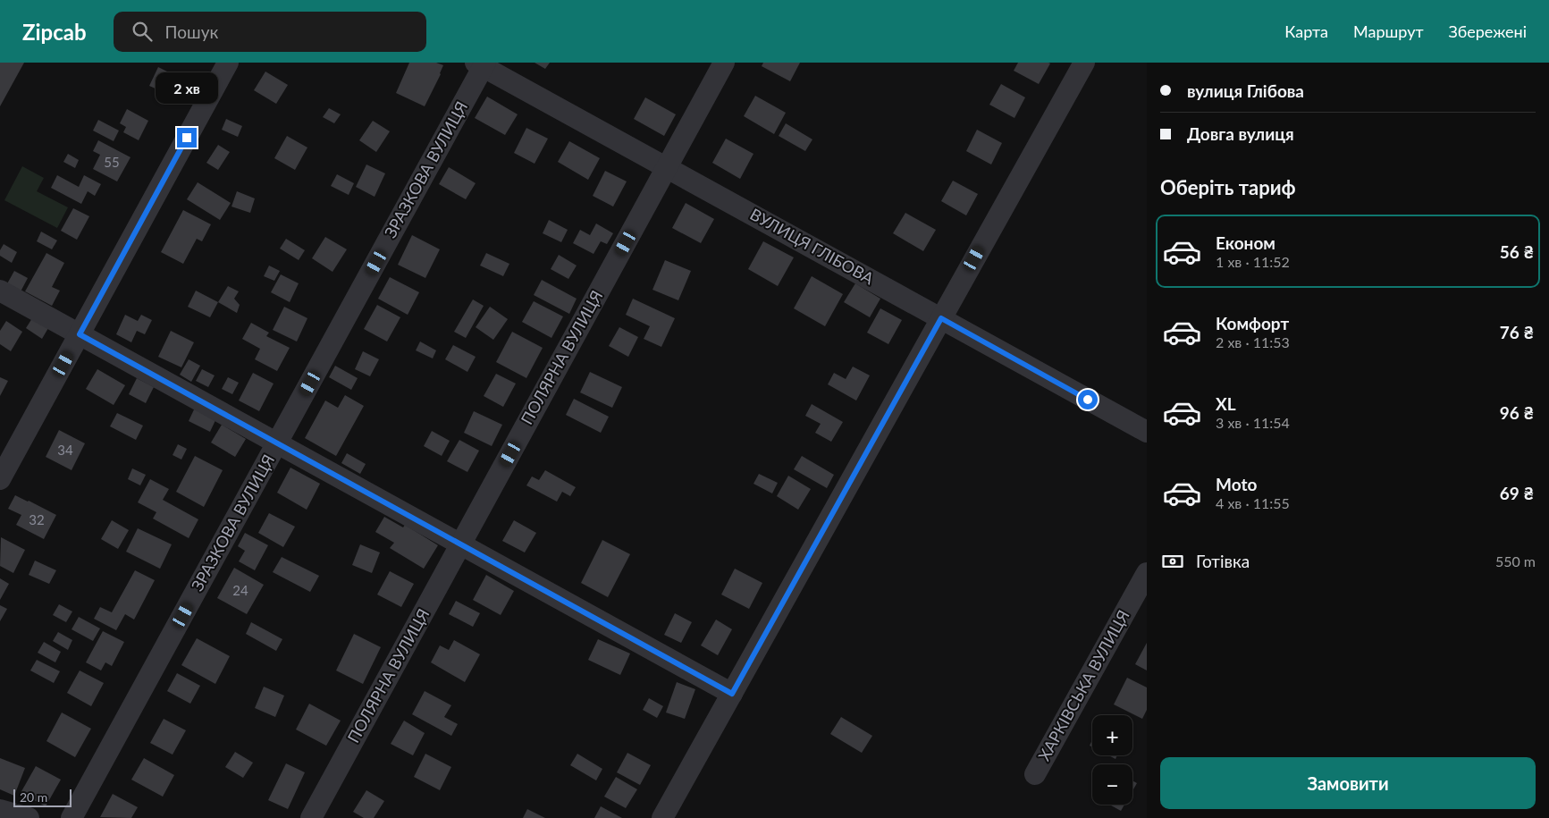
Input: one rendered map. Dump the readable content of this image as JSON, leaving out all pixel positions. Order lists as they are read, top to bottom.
{
  "streets": {
    "street": [
      "ЗРАЗКОВА ВУЛИЦЯ",
      "ВУЛИЦЯ ГЛІБОВА",
      "ПОЛЯРНА ВУЛИЦЯ",
      "ХАРКІВСЬКА ВУЛИЦЯ"
    ]
  },
  "crossings": [
    ["ЗРАЗКОВА ВУЛИЦЯ", "ВУЛИЦЯ ГЛІБОВА"],
    ["ВУЛИЦЯ ГЛІБОВА", "ПОЛЯРНА ВУЛИЦЯ"]
  ],
  "house_numbers": [
    "55",
    "34",
    "32",
    "24"
  ],
  "scale_bar": "20 m",
  "page": {
    "header": "Zipcab",
    "search": "Пошук",
    "nav": ["Карта", "Маршрут", "Збережені"],
    "banner": ["вулиця Глібова", "Довга вулиця"],
    "bubble": "2 хв",
    "heading": "Оберіть тариф",
    "list": [
      {
        "name": "Економ",
        "note": "1 хв · 11:52",
        "value": "56 ₴"
      },
      {
        "name": "Комфорт",
        "note": "2 хв · 11:53",
        "value": "76 ₴"
      },
      {
        "name": "XL",
        "note": "3 хв · 11:54",
        "value": "96 ₴"
      },
      {
        "name": "Moto",
        "note": "4 хв · 11:55",
        "value": "69 ₴"
      }
    ],
    "pay": ["Готівка", "550 m"],
    "map_buttons": ["+", "−"],
    "buttons": "Замовити",
    "scale": "20 m"
  }
}
